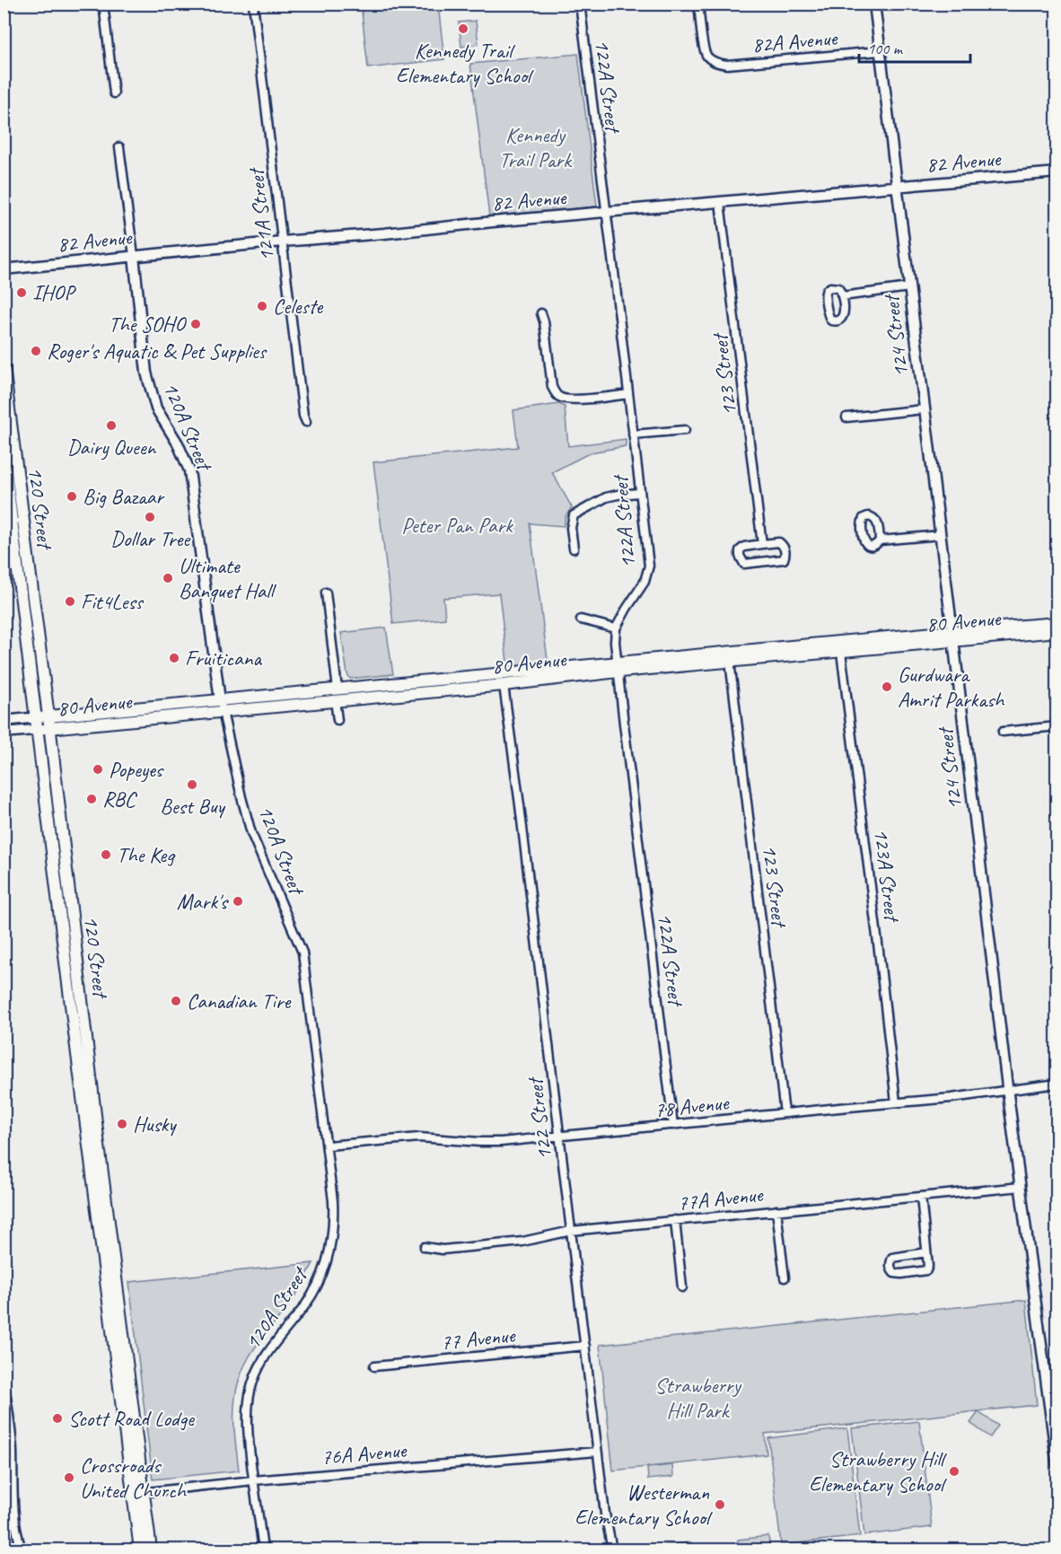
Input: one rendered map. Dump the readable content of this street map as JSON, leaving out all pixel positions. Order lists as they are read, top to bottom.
{
  "streets": {
    "main road": ["120 Street", "80 Avenue"],
    "street": [
      "82A Avenue",
      "122A Street",
      "82 Avenue",
      "121A Street",
      "124 Street",
      "123 Street",
      "120A Street",
      "123A Street",
      "78 Avenue",
      "122 Street",
      "77A Avenue",
      "77 Avenue",
      "76A Avenue"
    ]
  },
  "crossings": [
    ["82A Avenue", "124 Street"],
    ["122A Street", "82 Avenue"],
    ["122A Street", "80 Avenue"],
    ["122A Street", "78 Avenue"],
    ["82 Avenue", "121A Street"],
    ["82 Avenue", "124 Street"],
    ["82 Avenue", "123 Street"],
    ["82 Avenue", "120A Street"],
    ["124 Street", "80 Avenue"],
    ["124 Street", "78 Avenue"],
    ["124 Street", "77A Avenue"],
    ["123 Street", "80 Avenue"],
    ["123 Street", "78 Avenue"],
    ["120A Street", "80 Avenue"],
    ["120A Street", "78 Avenue"],
    ["120A Street", "76A Avenue"],
    ["120 Street", "80 Avenue"],
    ["120 Street", "76A Avenue"],
    ["80 Avenue", "123A Street"],
    ["80 Avenue", "122 Street"],
    ["123A Street", "78 Avenue"],
    ["78 Avenue", "122 Street"],
    ["122 Street", "77A Avenue"],
    ["122 Street", "77 Avenue"],
    ["122 Street", "76A Avenue"]
  ],
  "parks": ["Kennedy Trail Park", "Peter Pan Park", "Strawberry Hill Park"],
  "places": [
    "Kennedy Trail Elementary School",
    "IHOP",
    "Celeste",
    "The SOHO",
    "Roger's Aquatic & Pet Supplies",
    "Dairy Queen",
    "Big Bazaar",
    "Dollar Tree",
    "Ultimate Banquet Hall",
    "Fit4Less",
    "Fruiticana",
    "Gurdwara Amrit Parkash",
    "Popeyes",
    "Best Buy",
    "RBC",
    "The Keg",
    "Mark's",
    "Canadian Tire",
    "Husky",
    "Scott Road Lodge",
    "Strawberry Hill Elementary School",
    "Crossroads United Church",
    "Westerman Elementary School"
  ],
  "scale_bar": "100 m"
}
